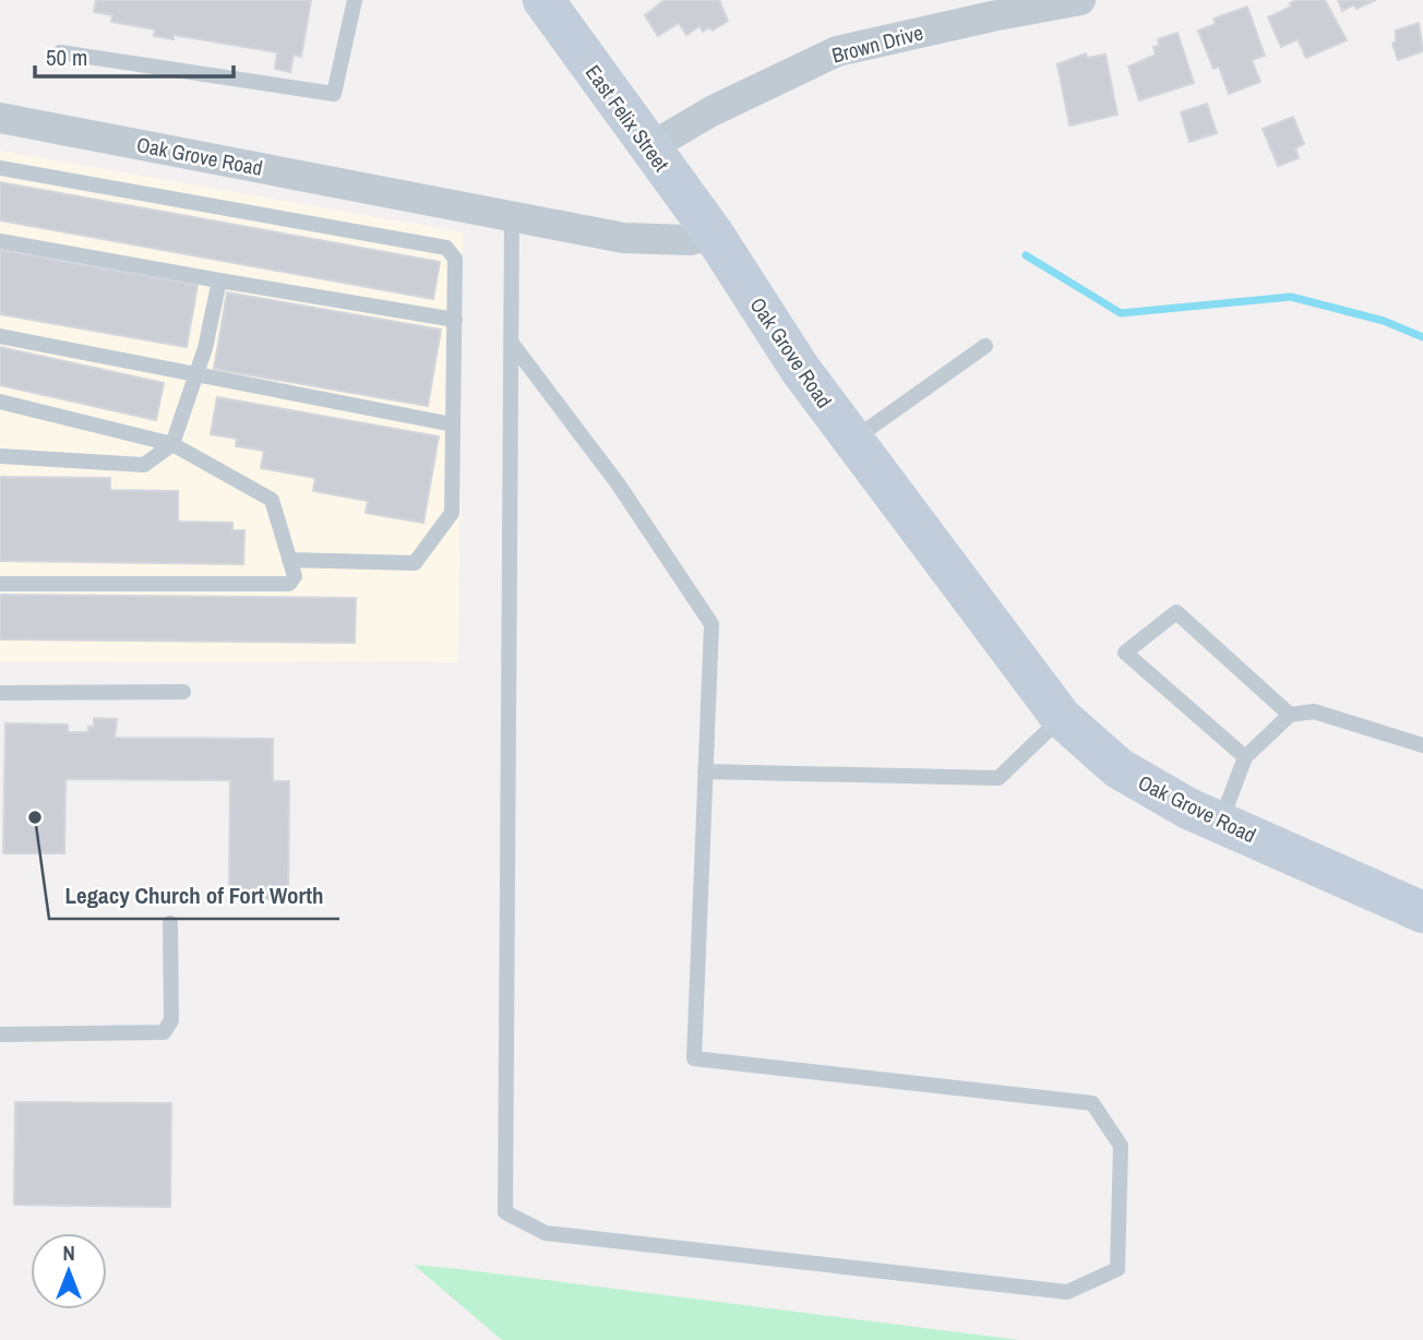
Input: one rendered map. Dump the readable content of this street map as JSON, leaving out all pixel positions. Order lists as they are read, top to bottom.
{
  "streets": {
    "street": ["Brown Drive", "East Felix Street", "Oak Grove Road"]
  },
  "crossings": [
    ["Brown Drive", "East Felix Street"],
    ["East Felix Street", "Oak Grove Road"]
  ],
  "places": ["Legacy Church of Fort Worth"],
  "scale_bar": "50 m",
  "north": "top"
}
